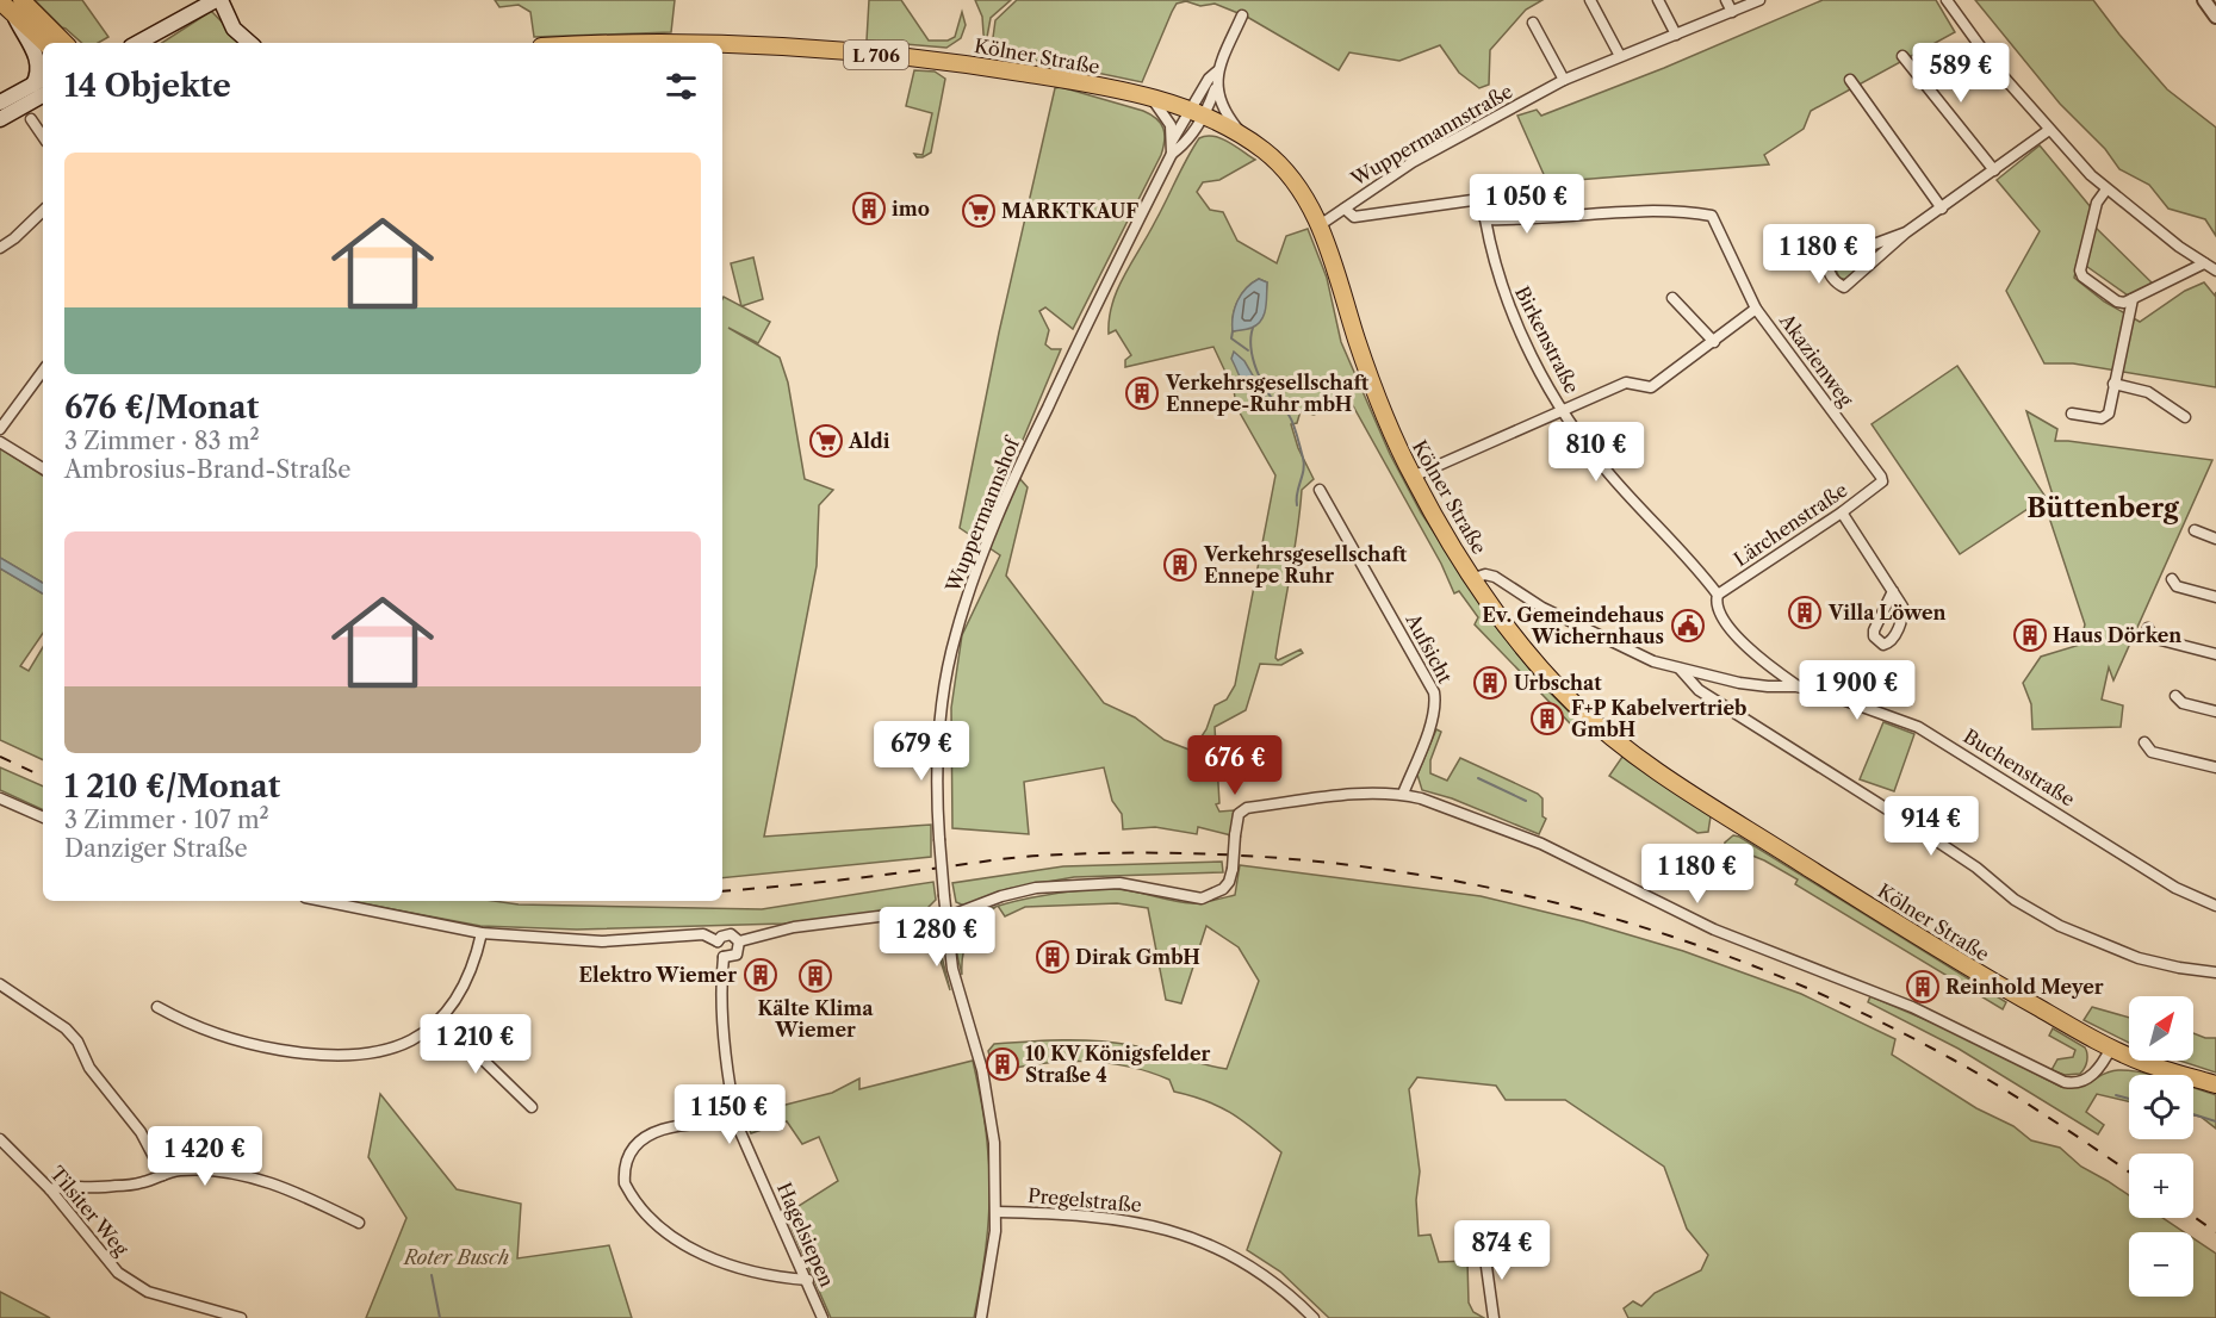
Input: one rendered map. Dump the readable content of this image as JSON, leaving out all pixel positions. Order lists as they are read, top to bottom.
{
  "streets": {
    "main road": ["L 706", "Kölner Straße"],
    "street": [
      "Wuppermannstraße",
      "Birkenstraße",
      "Akazienweg",
      "Wuppermannshof",
      "Lärchenstraße",
      "Aufsicht",
      "Buchenstraße",
      "Pregelstraße",
      "Tilsiter Weg",
      "Hagelsiepen"
    ]
  },
  "crossings": [
    ["Kölner Straße", "Wuppermannstraße"],
    ["Kölner Straße", "Wuppermannshof"],
    ["Kölner Straße", "Buchenstraße"],
    ["Birkenstraße", "Akazienweg"],
    ["Birkenstraße", "Lärchenstraße"],
    ["Birkenstraße", "Buchenstraße"],
    ["Akazienweg", "Lärchenstraße"],
    ["Wuppermannshof", "Pregelstraße"]
  ],
  "districts": ["Büttenberg"],
  "parks": ["Roter Busch"],
  "places": {
    "building": [
      "imo",
      "Verkehrsgesellschaft Ennepe-Ruhr mbH",
      "Verkehrsgesellschaft Ennepe Ruhr",
      "Villa Löwen",
      "Haus Dörken",
      "Urbschat",
      "F+P Kabelvertrieb GmbH",
      "Dirak GmbH",
      "Elektro Wiemer",
      "Kälte Klima Wiemer",
      "Reinhold Meyer",
      "10 KV Königsfelder Straße 4"
    ],
    "supermarket": ["MARKTKAUF", "Aldi"],
    "public building": ["Ev. Gemeindehaus Wichernhaus"]
  },
  "north": "top right",
  "page": {
    "price": [
      "589 €",
      "1 050 €",
      "1 180 €",
      "810 €",
      "1 900 €",
      "679 €",
      "676 €",
      "914 €",
      "1 180 €",
      "1 280 €",
      "1 210 €",
      "1 150 €",
      "1 420 €",
      "874 €"
    ],
    "heading": "14 Objekte",
    "list": [
      {
        "name": "676 €/Monat",
        "note": "3 Zimmer · 83 m² · Ambrosius-Brand-Straße"
      },
      {
        "name": "1 210 €/Monat",
        "note": "3 Zimmer · 107 m² · Danziger Straße"
      }
    ],
    "map_buttons": ["+", "−"]
  }
}
